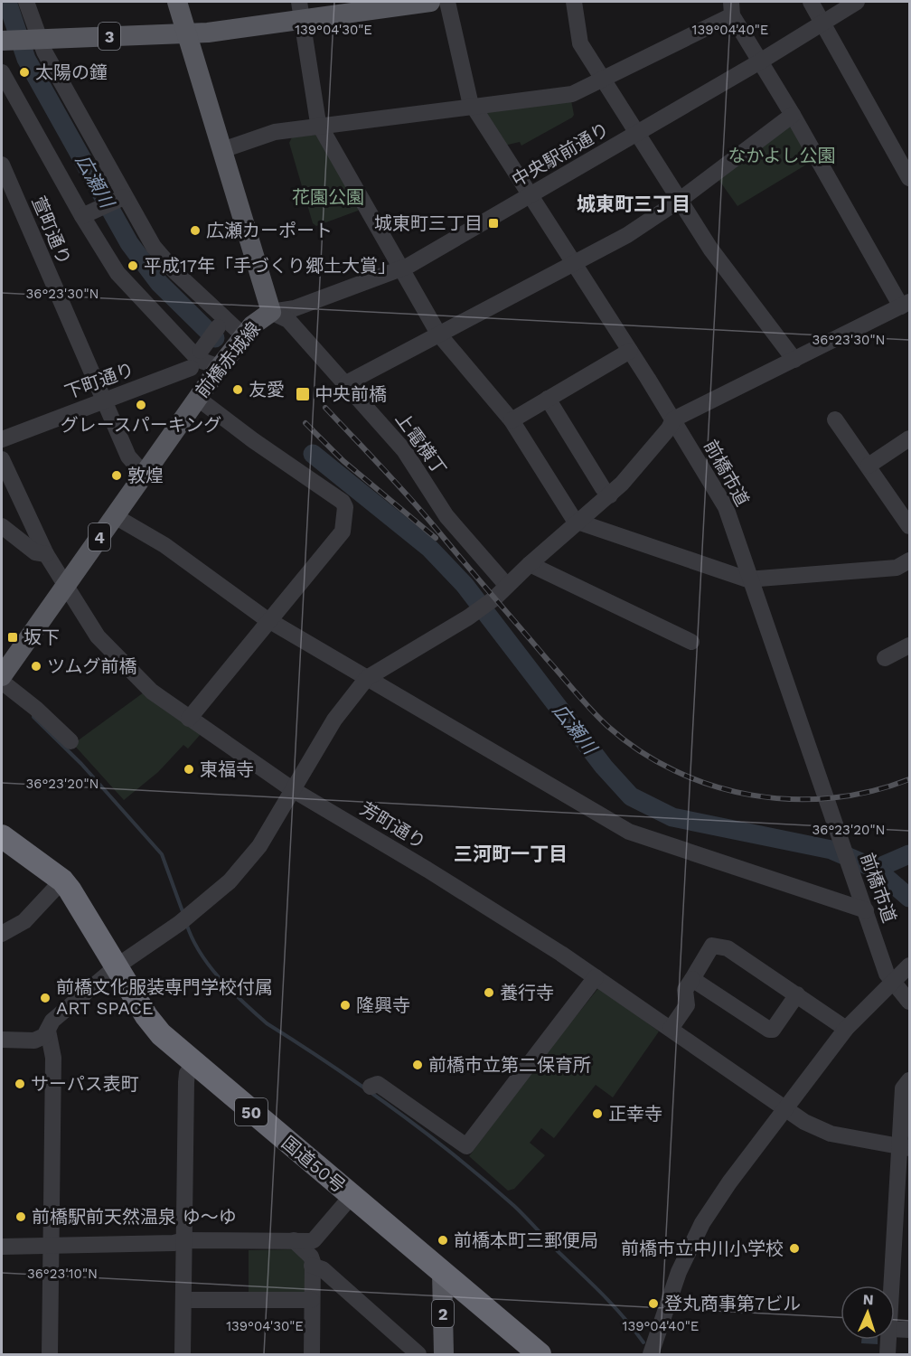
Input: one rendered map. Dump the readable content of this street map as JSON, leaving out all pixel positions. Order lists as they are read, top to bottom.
{
  "streets": {
    "highway": ["50", "国道50号"],
    "main road": [
      "3",
      "前橋赤城線",
      "4",
      "2"
    ],
    "street": [
      "中央駅前通り",
      "萱町通り",
      "下町通り",
      "上電横丁",
      "前橋市道",
      "芳町通り"
    ]
  },
  "crossings": [
    ["3", "前橋赤城線"],
    ["中央駅前通り", "前橋赤城線"],
    ["中央駅前通り", "上電横丁"],
    ["中央駅前通り", "前橋市道"],
    ["萱町通り", "前橋赤城線"],
    ["萱町通り", "下町通り"],
    ["前橋赤城線", "上電横丁"],
    ["前橋赤城線", "芳町通り"],
    ["国道50号", "2"]
  ],
  "districts": ["城東町三丁目", "三河町一丁目"],
  "water": ["広瀬川"],
  "parks": ["なかよし公園", "花園公園"],
  "places": {
    "other": [
      "太陽の鐘",
      "広瀬カーポート",
      "平成17年「手づくり郷土大賞」",
      "友愛",
      "グレースパーキング",
      "敦煌",
      "ツムグ前橋",
      "東福寺",
      "養行寺",
      "前橋文化服装専門学校付属 ART SPACE",
      "隆興寺",
      "前橋市立第二保育所",
      "サーパス表町",
      "正幸寺",
      "前橋駅前天然温泉 ゆ～ゆ",
      "前橋本町三郵便局",
      "前橋市立中川小学校",
      "登丸商事第7ビル"
    ],
    "transit": ["城東町三丁目", "中央前橋", "坂下"]
  },
  "north": "top",
  "coordinates": [
    "139°04'30\"E",
    "139°04'40\"E",
    "36°23'30\"N",
    "36°23'20\"N",
    "36°23'10\"N"
  ]
}
